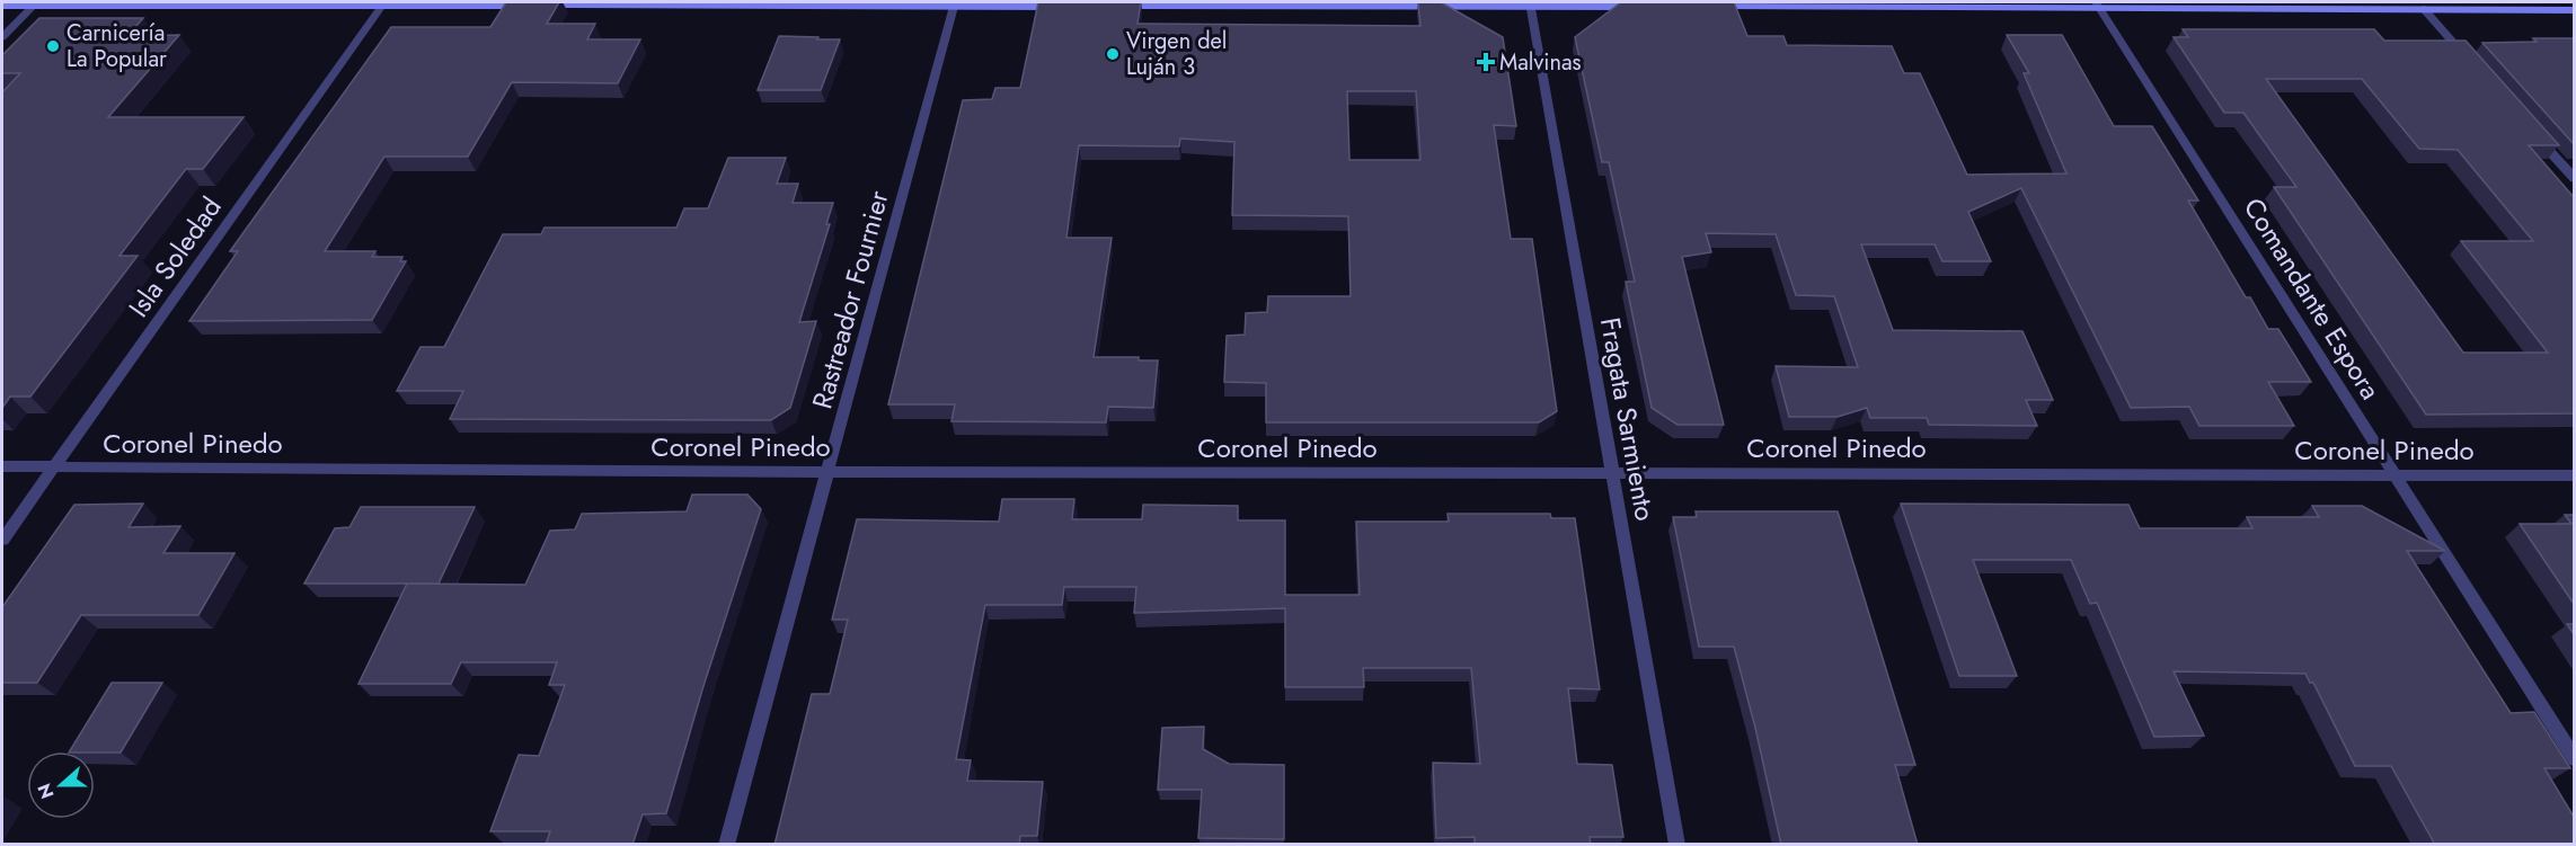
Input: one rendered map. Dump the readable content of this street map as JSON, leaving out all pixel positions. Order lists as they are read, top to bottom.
{
  "streets": {
    "street": [
      "Isla Soledad",
      "Comandante Espora",
      "Rastreador Fournier",
      "Fragata Sarmiento",
      "Coronel Pinedo"
    ]
  },
  "crossings": [
    ["Isla Soledad", "Coronel Pinedo"],
    ["Comandante Espora", "Coronel Pinedo"],
    ["Rastreador Fournier", "Coronel Pinedo"],
    ["Fragata Sarmiento", "Coronel Pinedo"]
  ],
  "places": {
    "other": ["Carnicería La Popular", "Virgen del Luján 3"],
    "health": ["Malvinas"]
  },
  "north": "left"
}
